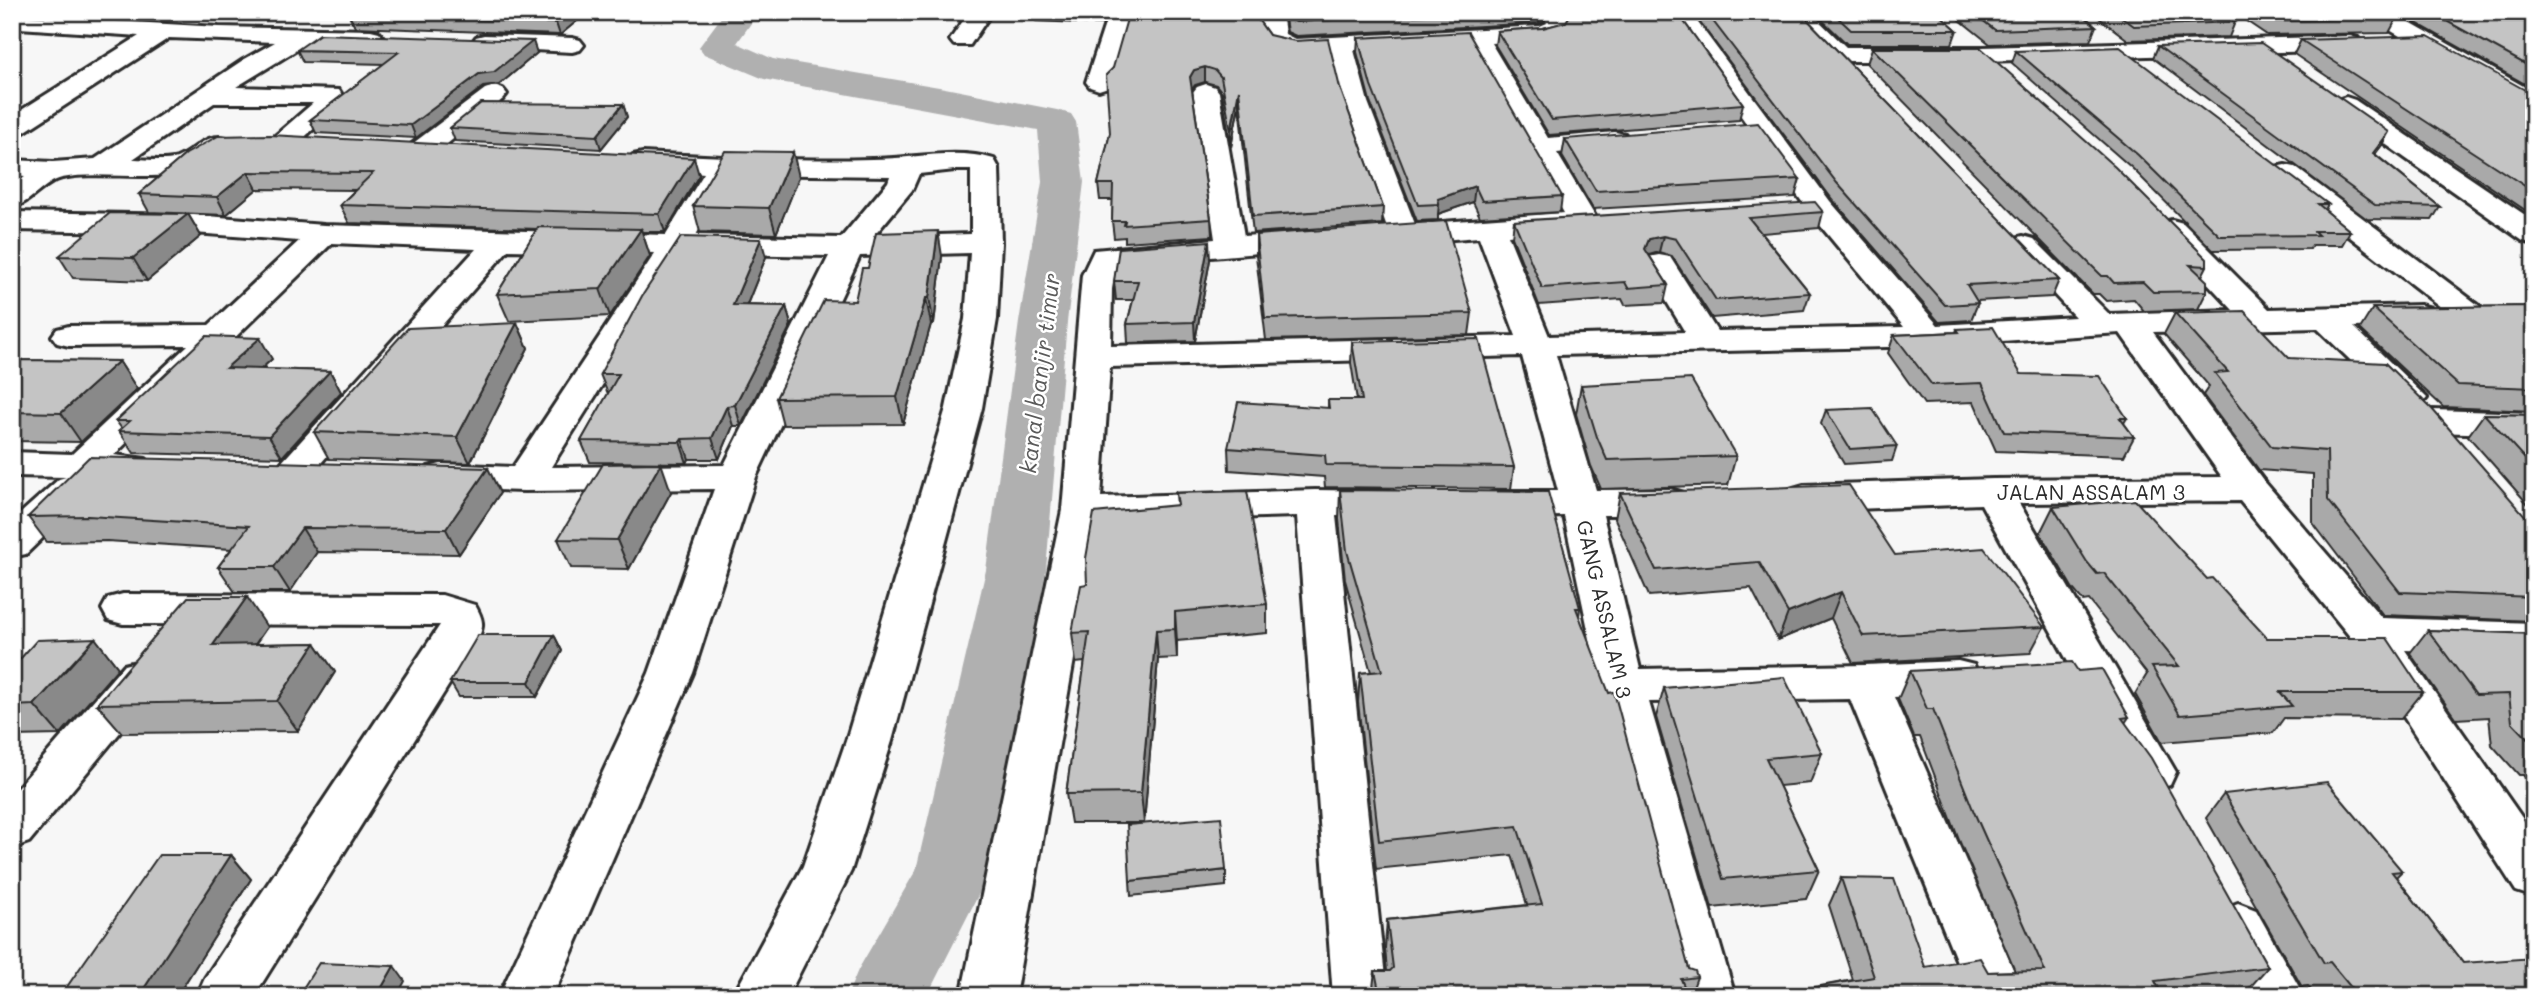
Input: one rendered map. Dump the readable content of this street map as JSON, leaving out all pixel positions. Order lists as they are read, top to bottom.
{
  "streets": {
    "street": ["JALAN ASSALAM 3", "GANG ASSALAM 3"]
  },
  "water": ["kanal banjir timur"]
}
